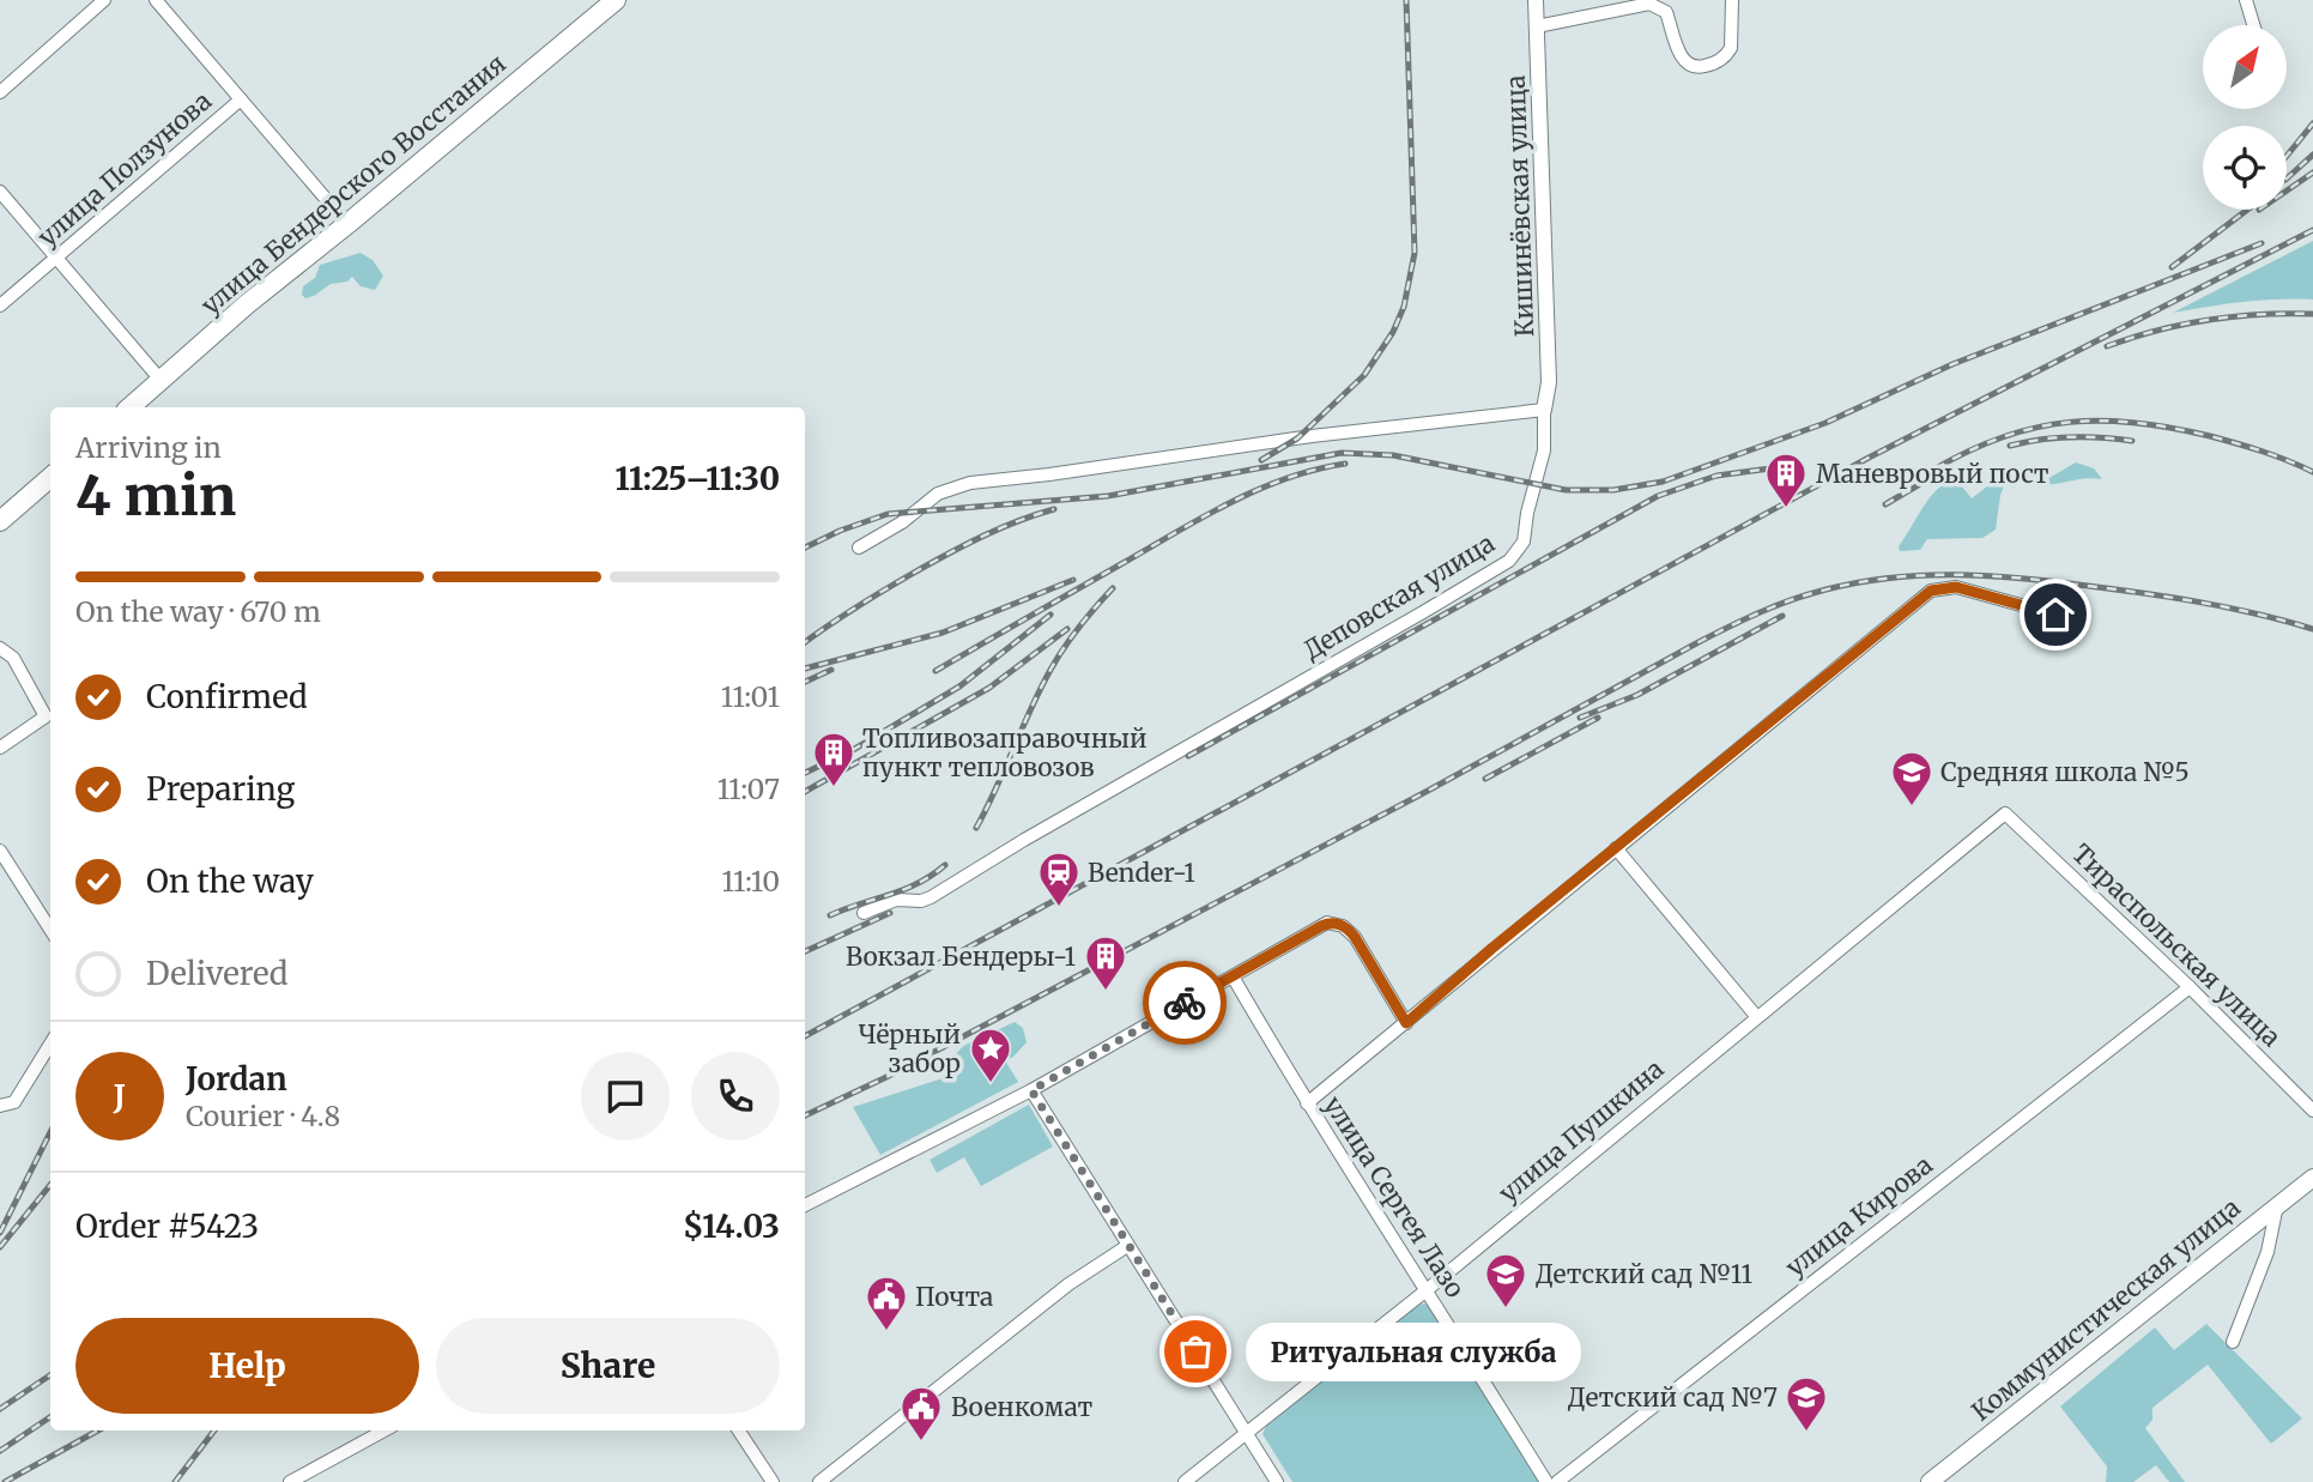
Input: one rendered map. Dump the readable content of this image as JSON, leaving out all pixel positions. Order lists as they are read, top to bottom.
{
  "streets": {
    "main road": ["улица Бендерского Восстания", "Коммунистическая улица"],
    "street": [
      "улица Ползунова",
      "Кишинёвская улица",
      "Деповская улица",
      "Тираспольская улица",
      "улица Пушкина",
      "улица Сергея Лазо",
      "улица Кирова"
    ]
  },
  "crossings": [
    ["Кишинёвская улица", "Деповская улица"],
    ["Тираспольская улица", "улица Пушкина"],
    ["Тираспольская улица", "улица Кирова"],
    ["улица Пушкина", "улица Сергея Лазо"]
  ],
  "places": {
    "building": ["Маневровый пост", "Топливозаправочный пункт тепловозов", "Вокзал Бендеры-1"],
    "school or university": ["Средняя школа №5", "Детский сад №11", "Детский сад №7"],
    "station": ["Bender-1"],
    "place": ["Чёрный забор"],
    "public building": ["Почта", "Военкомат"],
    "other": ["Ритуальная служба"]
  },
  "north": "top right",
  "page": {
    "heading": ["4 min", "Arriving in", "11:25–11:30"],
    "panel": [
      "Jordan",
      "Courier · 4.8",
      "Order #5423",
      "$14.03"
    ],
    "bar": "On the way · 670 m",
    "list": [
      ["Confirmed", "11:01"],
      ["Preparing", "11:07"],
      ["On the way", "11:10"],
      "Delivered"
    ],
    "round": "J",
    "buttons": ["Help", "Share"],
    "bubble": "Ритуальная служба"
  }
}
